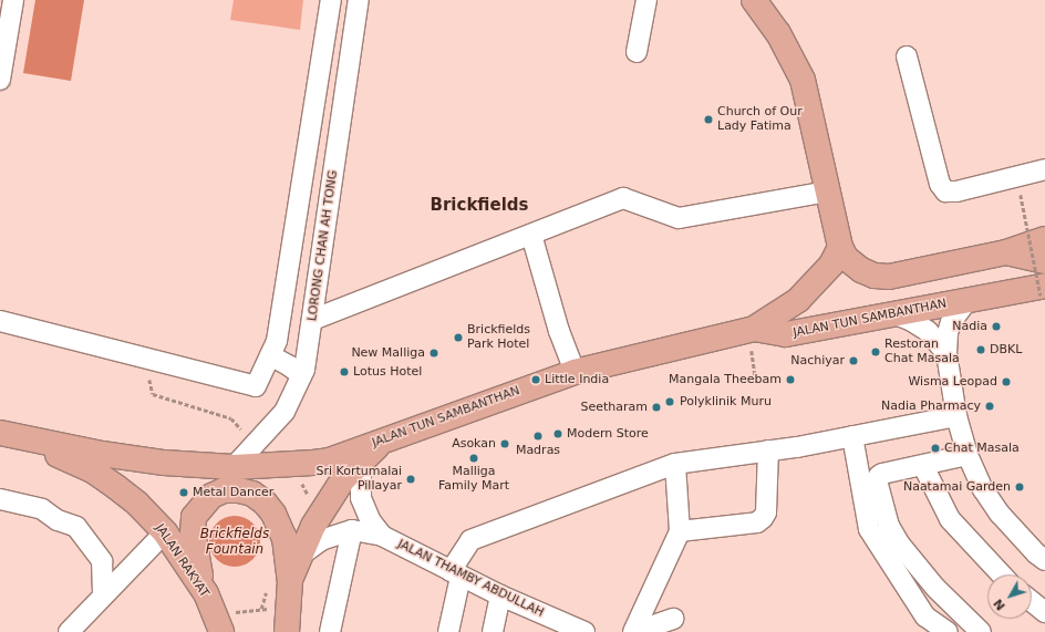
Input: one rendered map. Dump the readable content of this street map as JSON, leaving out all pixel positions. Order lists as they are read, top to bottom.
{
  "streets": {
    "main road": ["JALAN TUN SAMBANTHAN", "JALAN RAKYAT"],
    "street": ["LORONG CHAN AH TONG", "JALAN THAMBY ABDULLAH"]
  },
  "crossings": [
    ["LORONG CHAN AH TONG", "JALAN TUN SAMBANTHAN"],
    ["JALAN TUN SAMBANTHAN", "JALAN RAKYAT"]
  ],
  "districts": ["Brickfields"],
  "water": ["Brickfields Fountain"],
  "places": [
    "Church of Our Lady Fatima",
    "Nadia",
    "Brickfields Park Hotel",
    "DBKL",
    "Restoran Chat Masala",
    "New Malliga",
    "Nachiyar",
    "Lotus Hotel",
    "Little India",
    "Mangala Theebam",
    "Wisma Leopad",
    "Polyklinik Muru",
    "Nadia Pharmacy",
    "Seetharam",
    "Modern Store",
    "Madras",
    "Asokan",
    "Chat Masala",
    "Malliga Family Mart",
    "Sri Kortumalai Pillayar",
    "Naatamai Garden",
    "Metal Dancer"
  ],
  "north": "bottom left"
}
